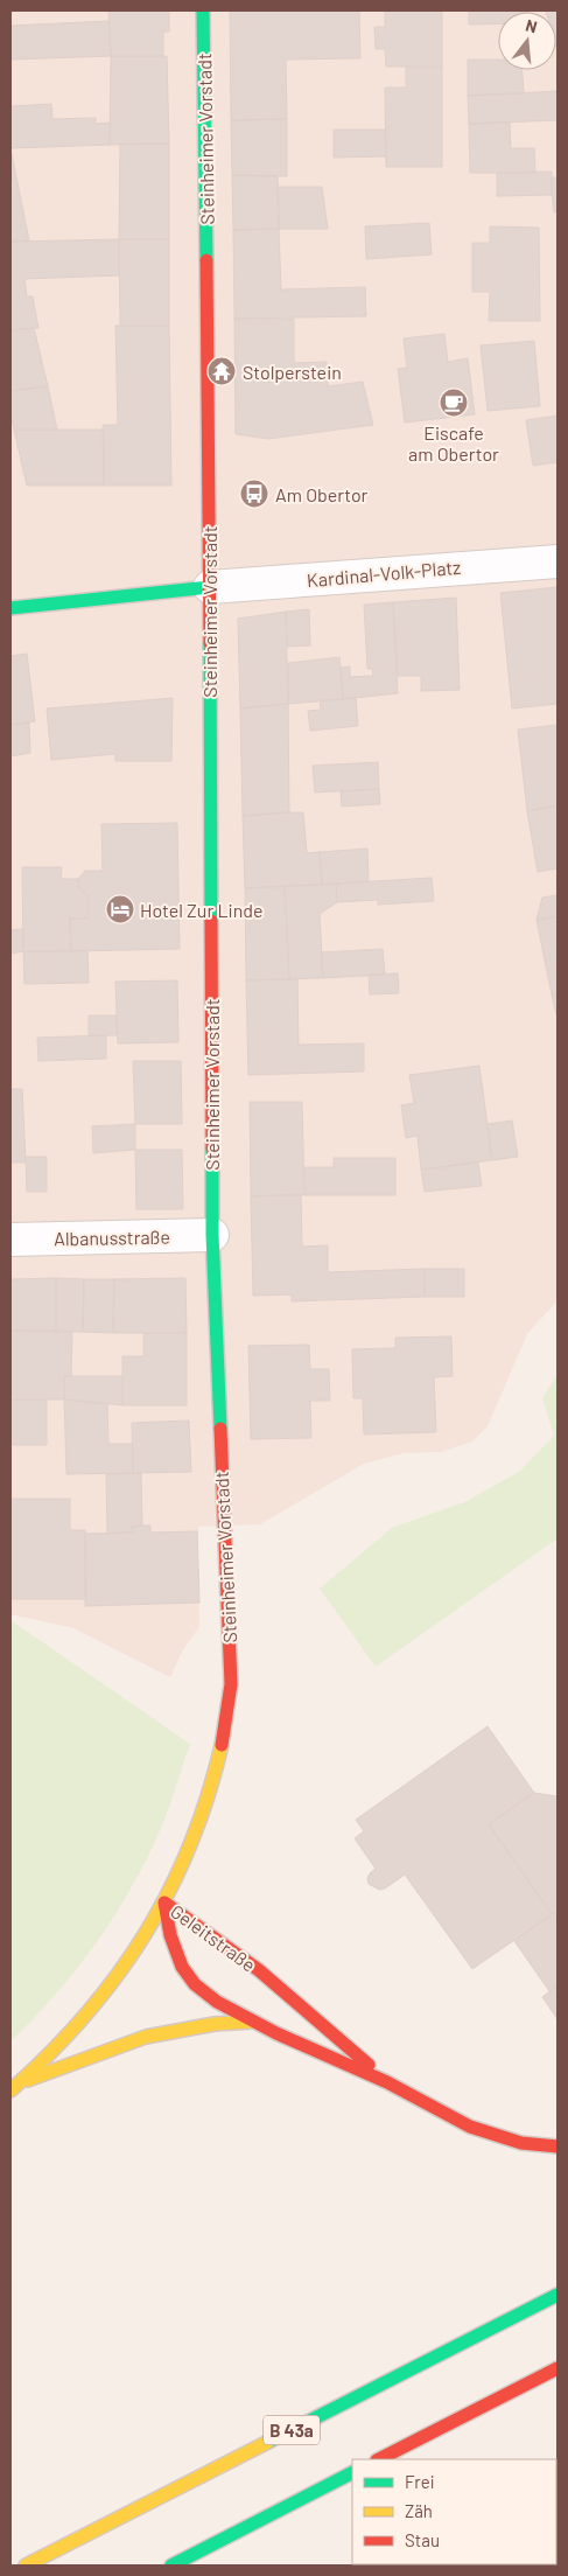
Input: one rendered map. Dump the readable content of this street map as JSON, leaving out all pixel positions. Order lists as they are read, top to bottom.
{
  "streets": {
    "main road": ["Steinheimer Vorstadt", "Geleitstraße", "B 43a"],
    "street": ["Kardinal-Volk-Platz", "Albanusstraße"]
  },
  "crossings": [
    ["Steinheimer Vorstadt", "Kardinal-Volk-Platz"],
    ["Steinheimer Vorstadt", "Albanusstraße"],
    ["Steinheimer Vorstadt", "Geleitstraße"]
  ],
  "places": {
    "temple": ["Stolperstein"],
    "cafe": ["Eiscafe am Obertor"],
    "bus stop": ["Am Obertor"],
    "hotel": ["Hotel Zur Linde"]
  },
  "legend": ["Frei", "Zäh", "Stau"],
  "north": "top"
}
